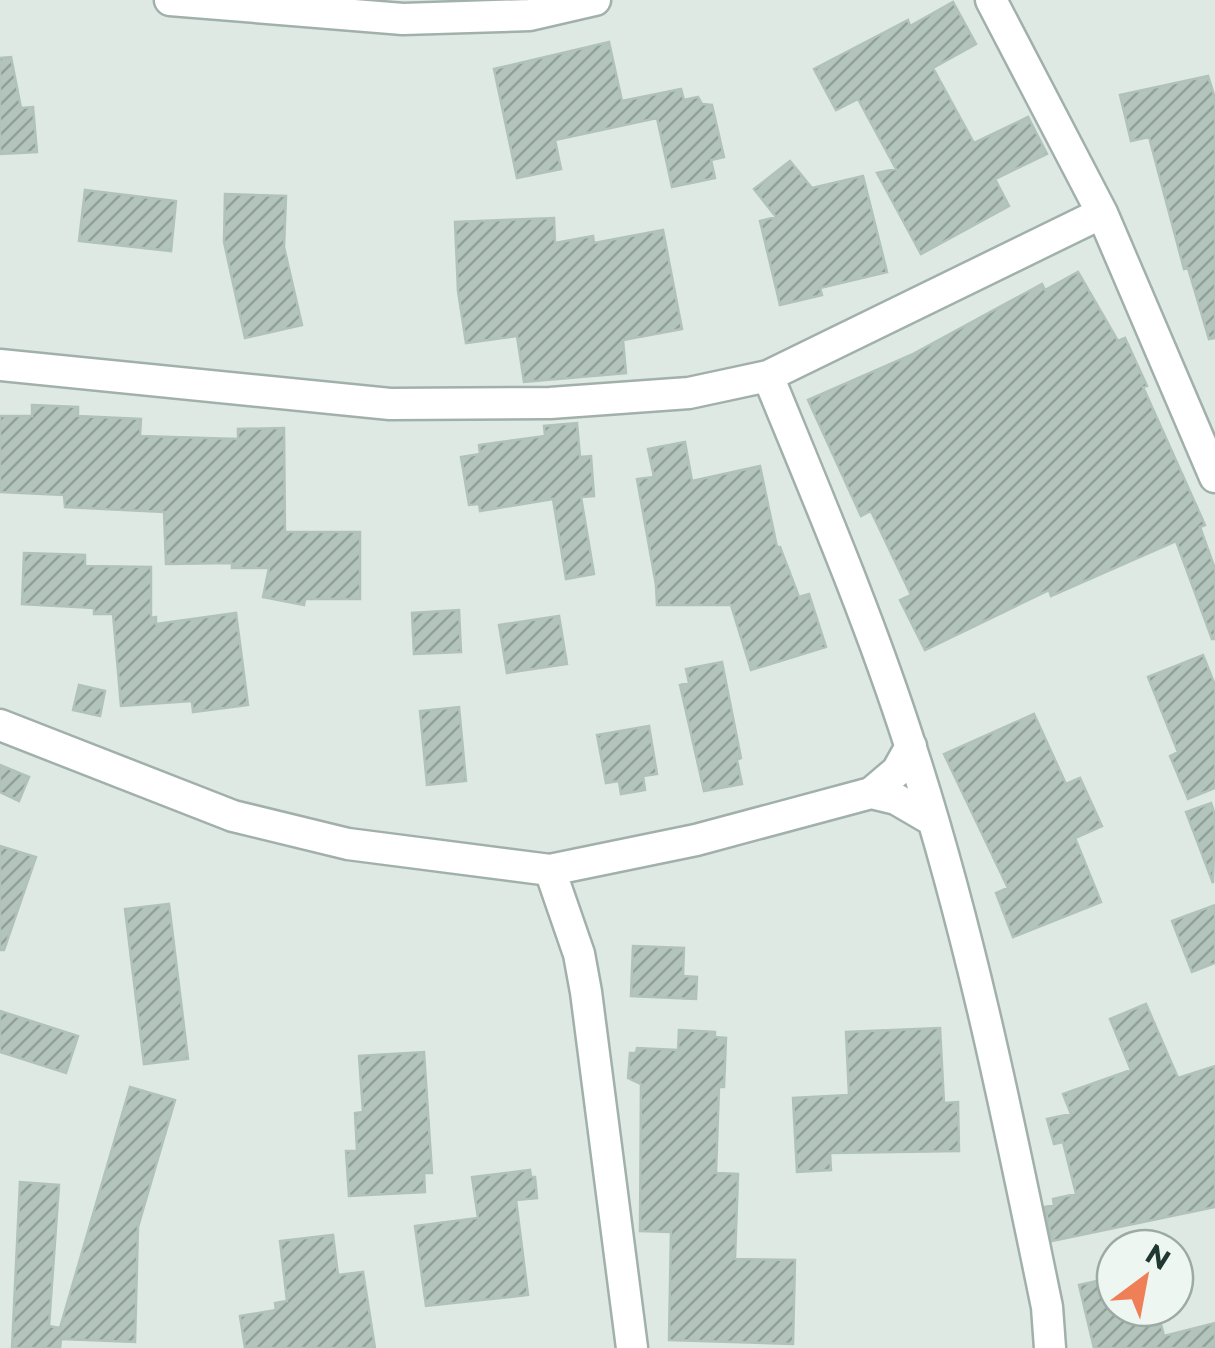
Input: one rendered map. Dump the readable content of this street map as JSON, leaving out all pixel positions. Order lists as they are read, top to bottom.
{
  "north": "top right"
}
